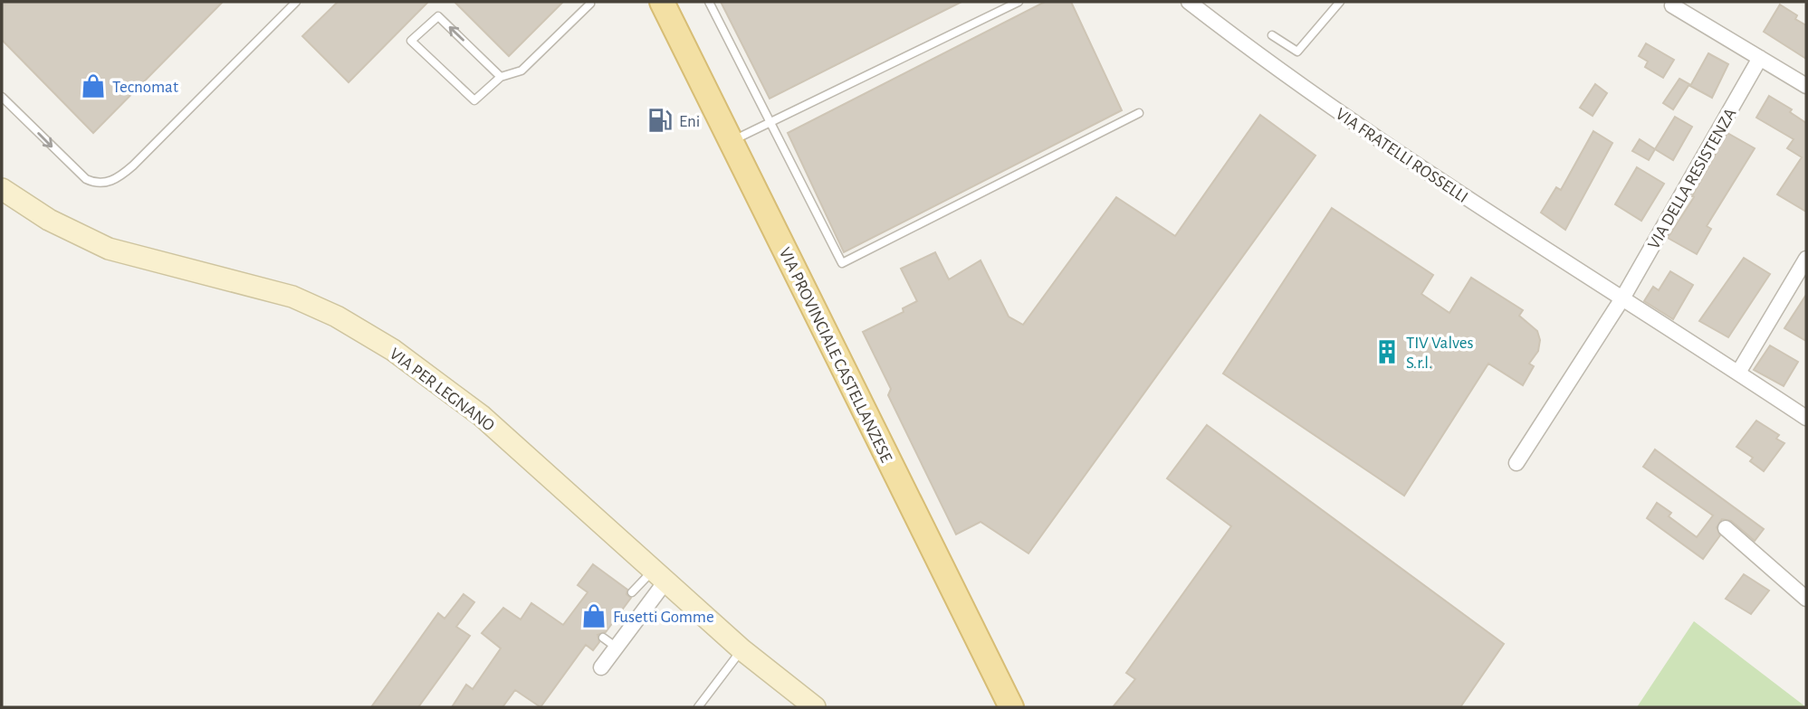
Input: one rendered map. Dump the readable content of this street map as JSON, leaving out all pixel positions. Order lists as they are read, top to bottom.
{
  "streets": {
    "main road": ["VIA PROVINCIALE CASTELLANZESE"],
    "street": ["VIA FRATELLI ROSSELLI", "VIA DELLA RESISTENZA", "VIA PER LEGNANO"]
  },
  "crossings": [
    ["VIA FRATELLI ROSSELLI", "VIA DELLA RESISTENZA"]
  ],
  "places": {
    "shop": ["Tecnomat", "Fusetti Gomme"],
    "fuel station": ["Eni"],
    "building": ["TIV Valves S.r.l."]
  }
}
